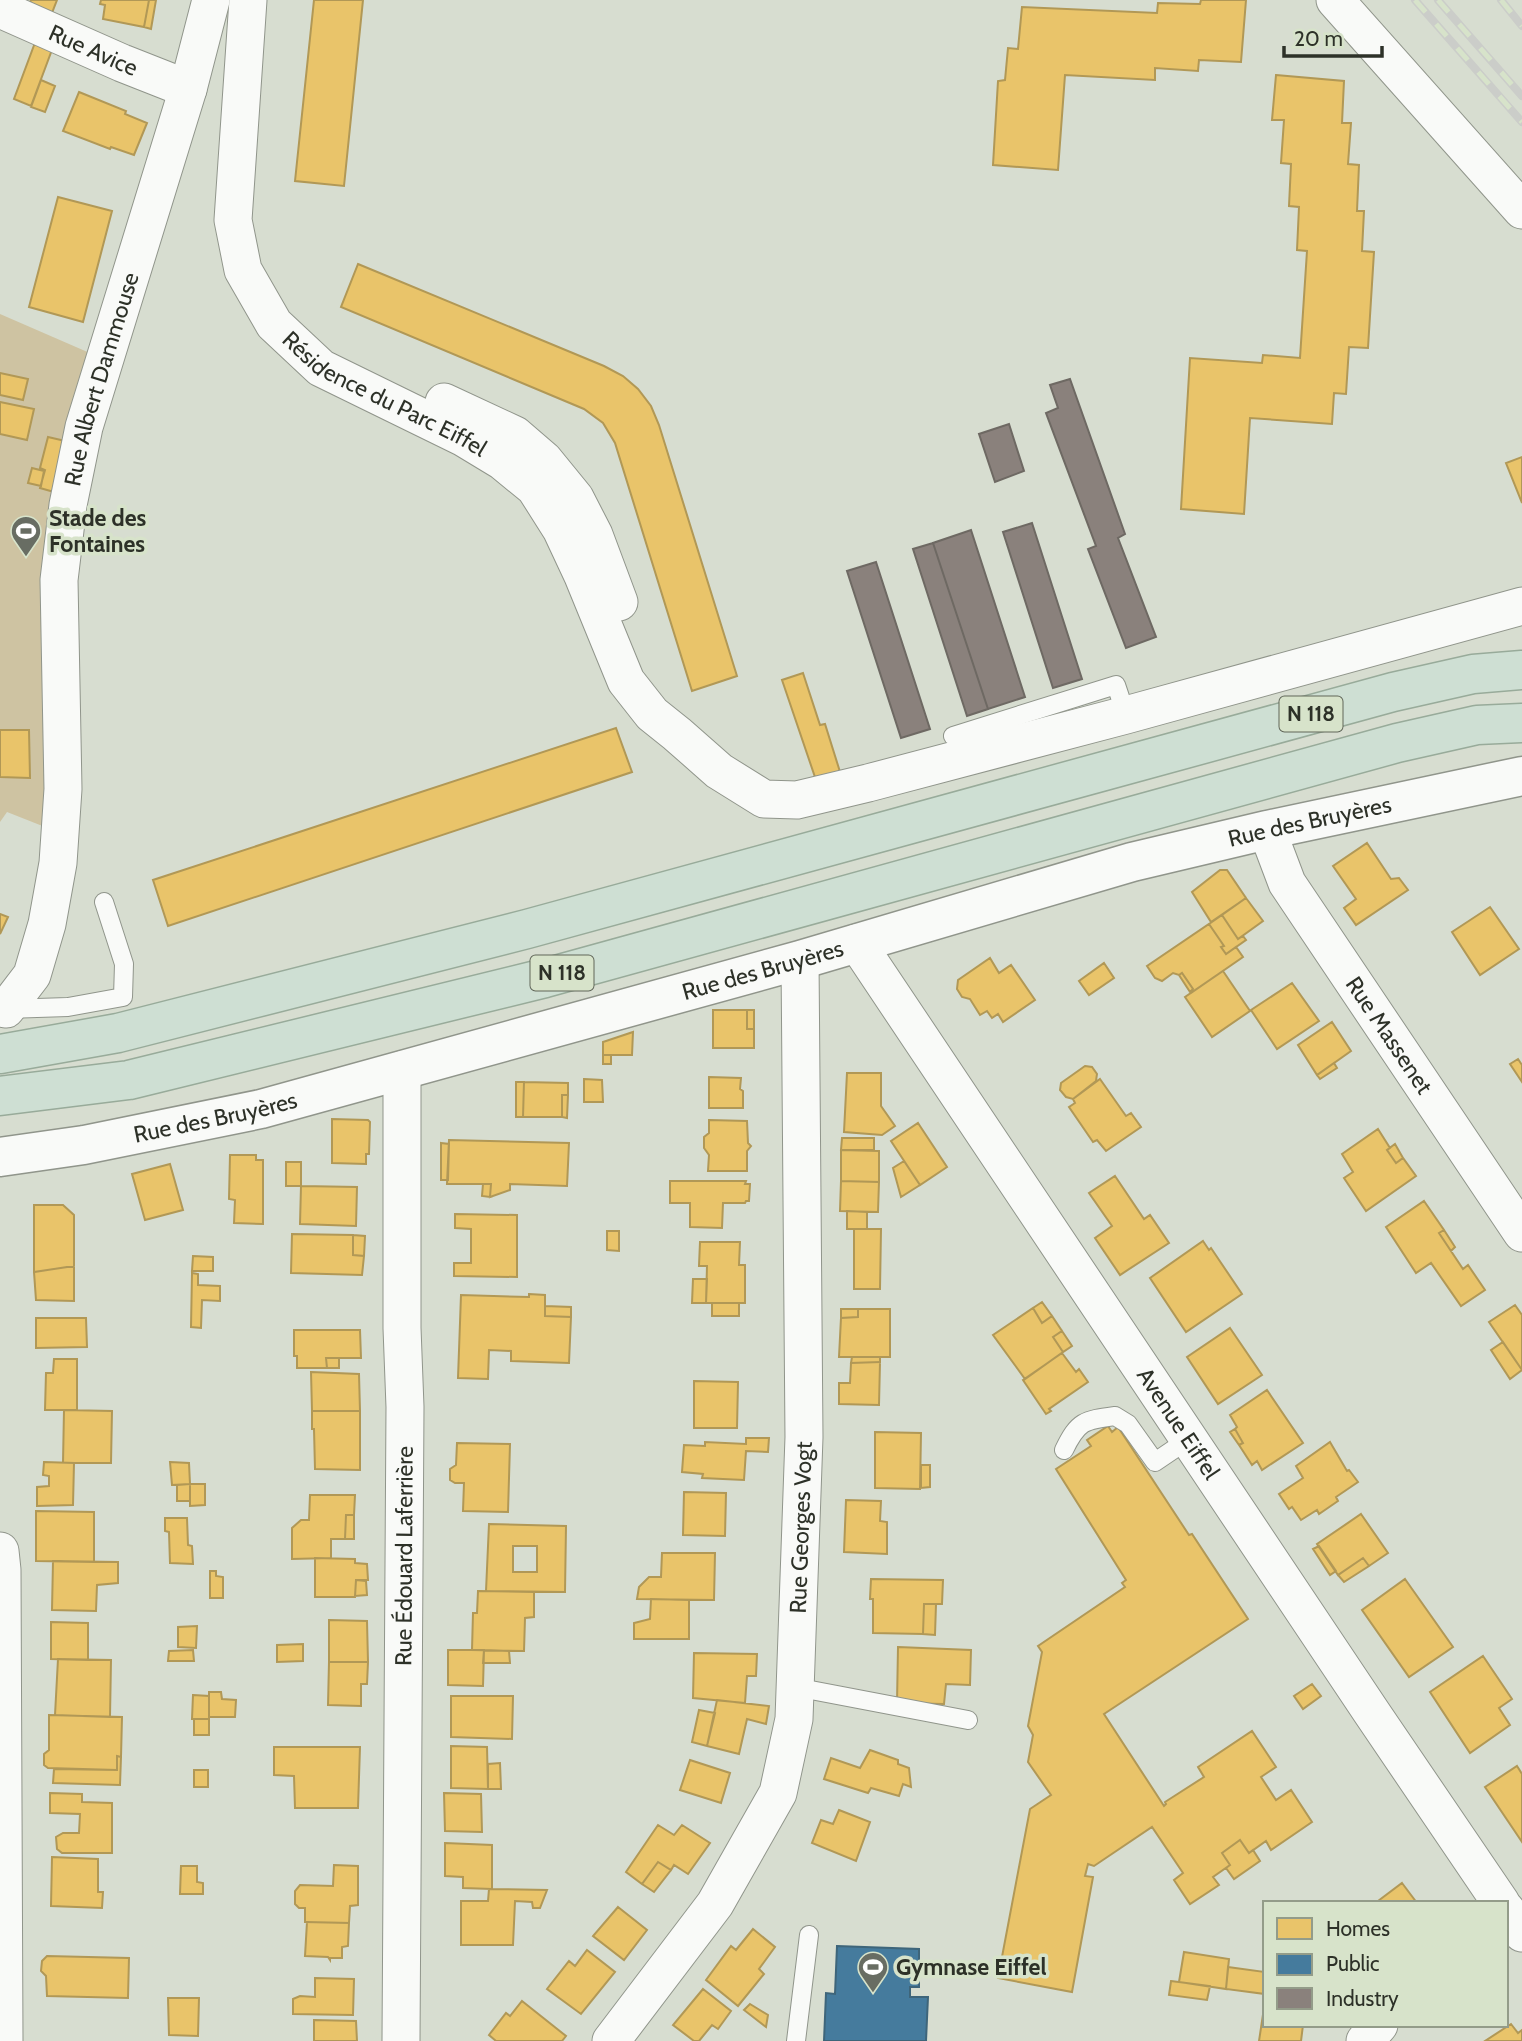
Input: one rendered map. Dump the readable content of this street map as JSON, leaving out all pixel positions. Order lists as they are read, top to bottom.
{
  "streets": {
    "highway": ["N 118"],
    "street": [
      "Rue Avice",
      "Rue Albert Dammouse",
      "Résidence du Parc Eiffel",
      "Rue des Bruyères",
      "Rue Massenet",
      "Avenue Eiffel",
      "Rue Georges Vogt",
      "Rue Édouard Laferrière"
    ]
  },
  "crossings": [
    ["Rue Avice", "Rue Albert Dammouse"],
    ["Rue des Bruyères", "Rue Massenet"],
    ["Rue des Bruyères", "Avenue Eiffel"],
    ["Rue des Bruyères", "Rue Georges Vogt"],
    ["Rue des Bruyères", "Rue Édouard Laferrière"]
  ],
  "places": {
    "sports": ["Stade des Fontaines", "Gymnase Eiffel"]
  },
  "legend": ["Homes", "Public", "Industry"],
  "scale_bar": "20 m"
}
